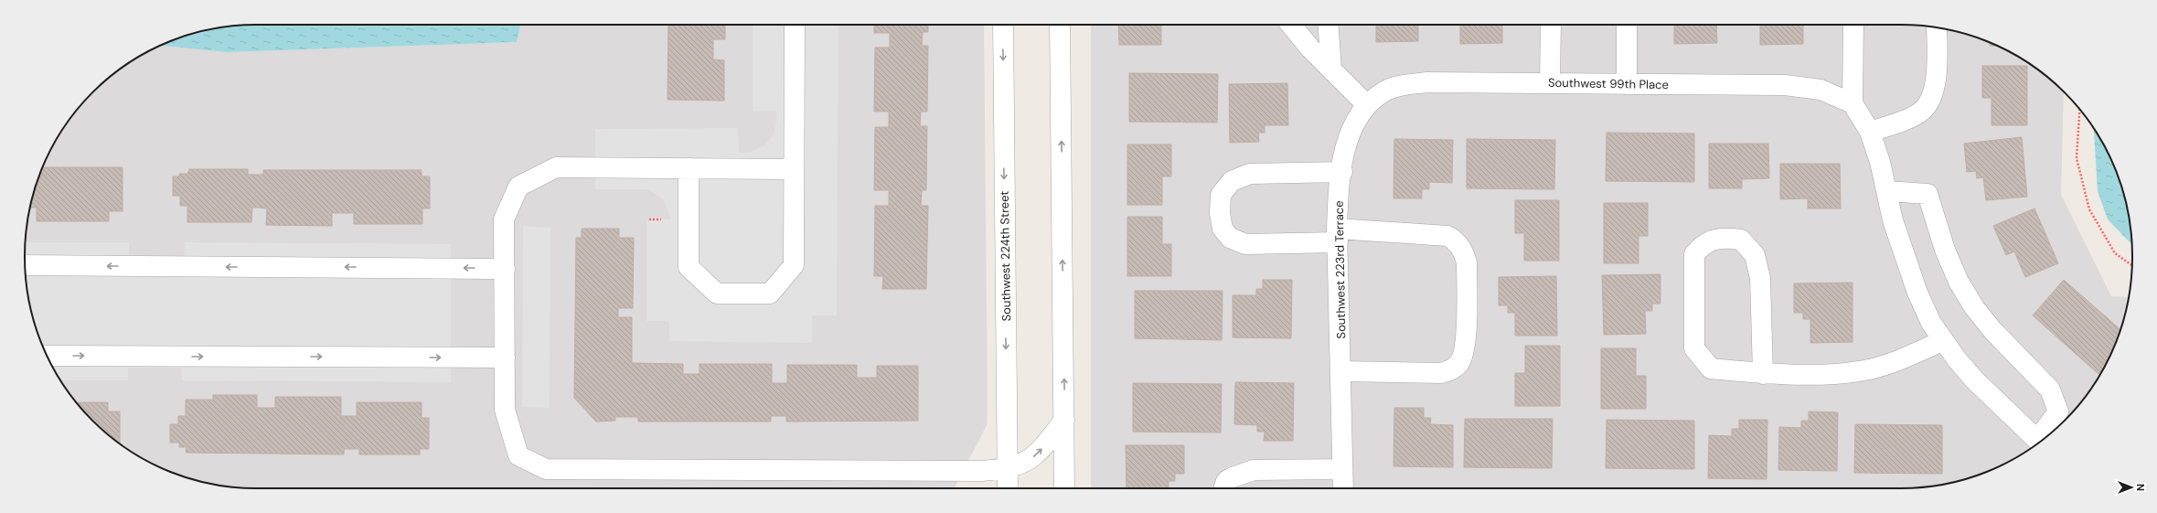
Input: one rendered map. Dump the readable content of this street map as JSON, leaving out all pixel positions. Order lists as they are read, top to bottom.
{
  "streets": {
    "street": ["Southwest 99th Place", "Southwest 224th Street", "Southwest 223rd Terrace"]
  },
  "crossings": [
    ["Southwest 99th Place", "Southwest 223rd Terrace"]
  ],
  "north": "right"
}
